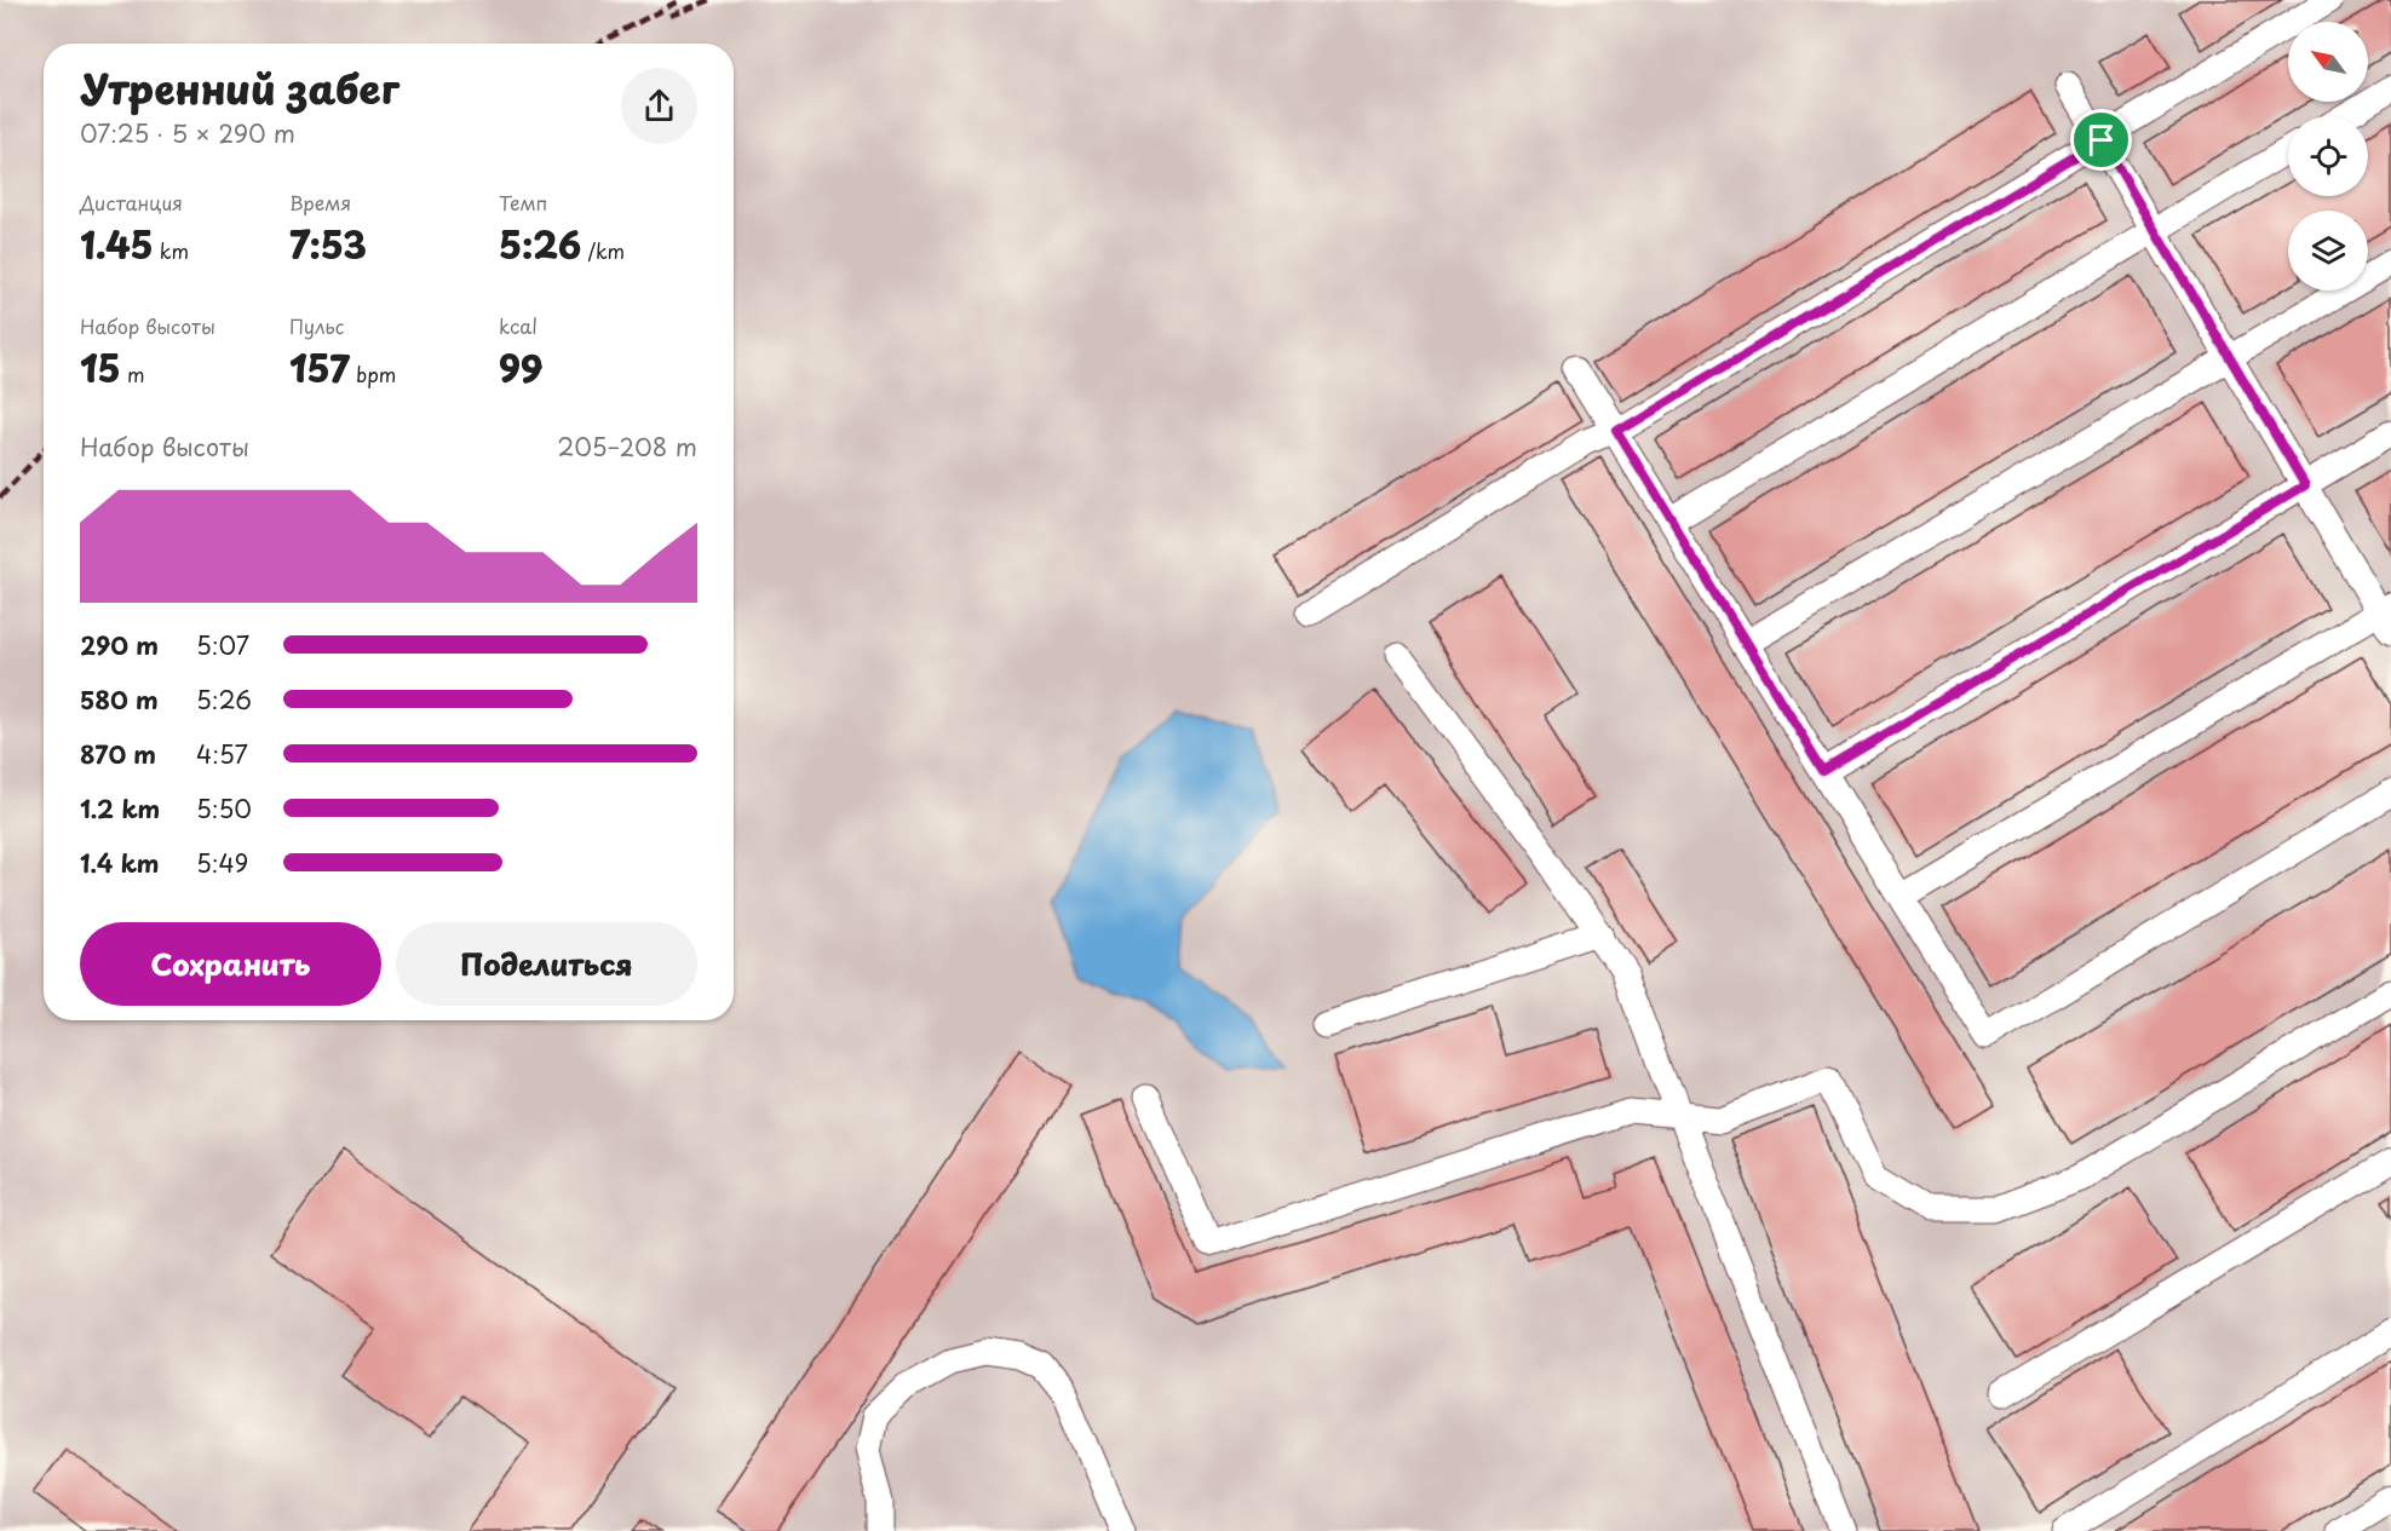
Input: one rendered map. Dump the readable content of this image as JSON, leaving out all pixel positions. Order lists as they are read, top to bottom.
{
  "north": "top left",
  "page": {
    "heading": ["Утренний забег", "07:25 · 5 × 290 m"],
    "stats": [
      ["Дистанция", "1.45 km"],
      ["Время", "7:53"],
      ["Темп", "5:26 /km"],
      ["Набор высоты", "15 m"],
      ["Пульс", "157 bpm"],
      ["kcal", "99"]
    ],
    "chart": ["Набор высоты", "205–208 m"],
    "list": [
      {
        "name": "290 m",
        "note": "5:07"
      },
      {
        "name": "580 m",
        "note": "5:26"
      },
      {
        "name": "870 m",
        "note": "4:57"
      },
      {
        "name": "1.2 km",
        "note": "5:50"
      },
      {
        "name": "1.4 km",
        "note": "5:49"
      }
    ],
    "buttons": ["Сохранить", "Поделиться"]
  }
}
